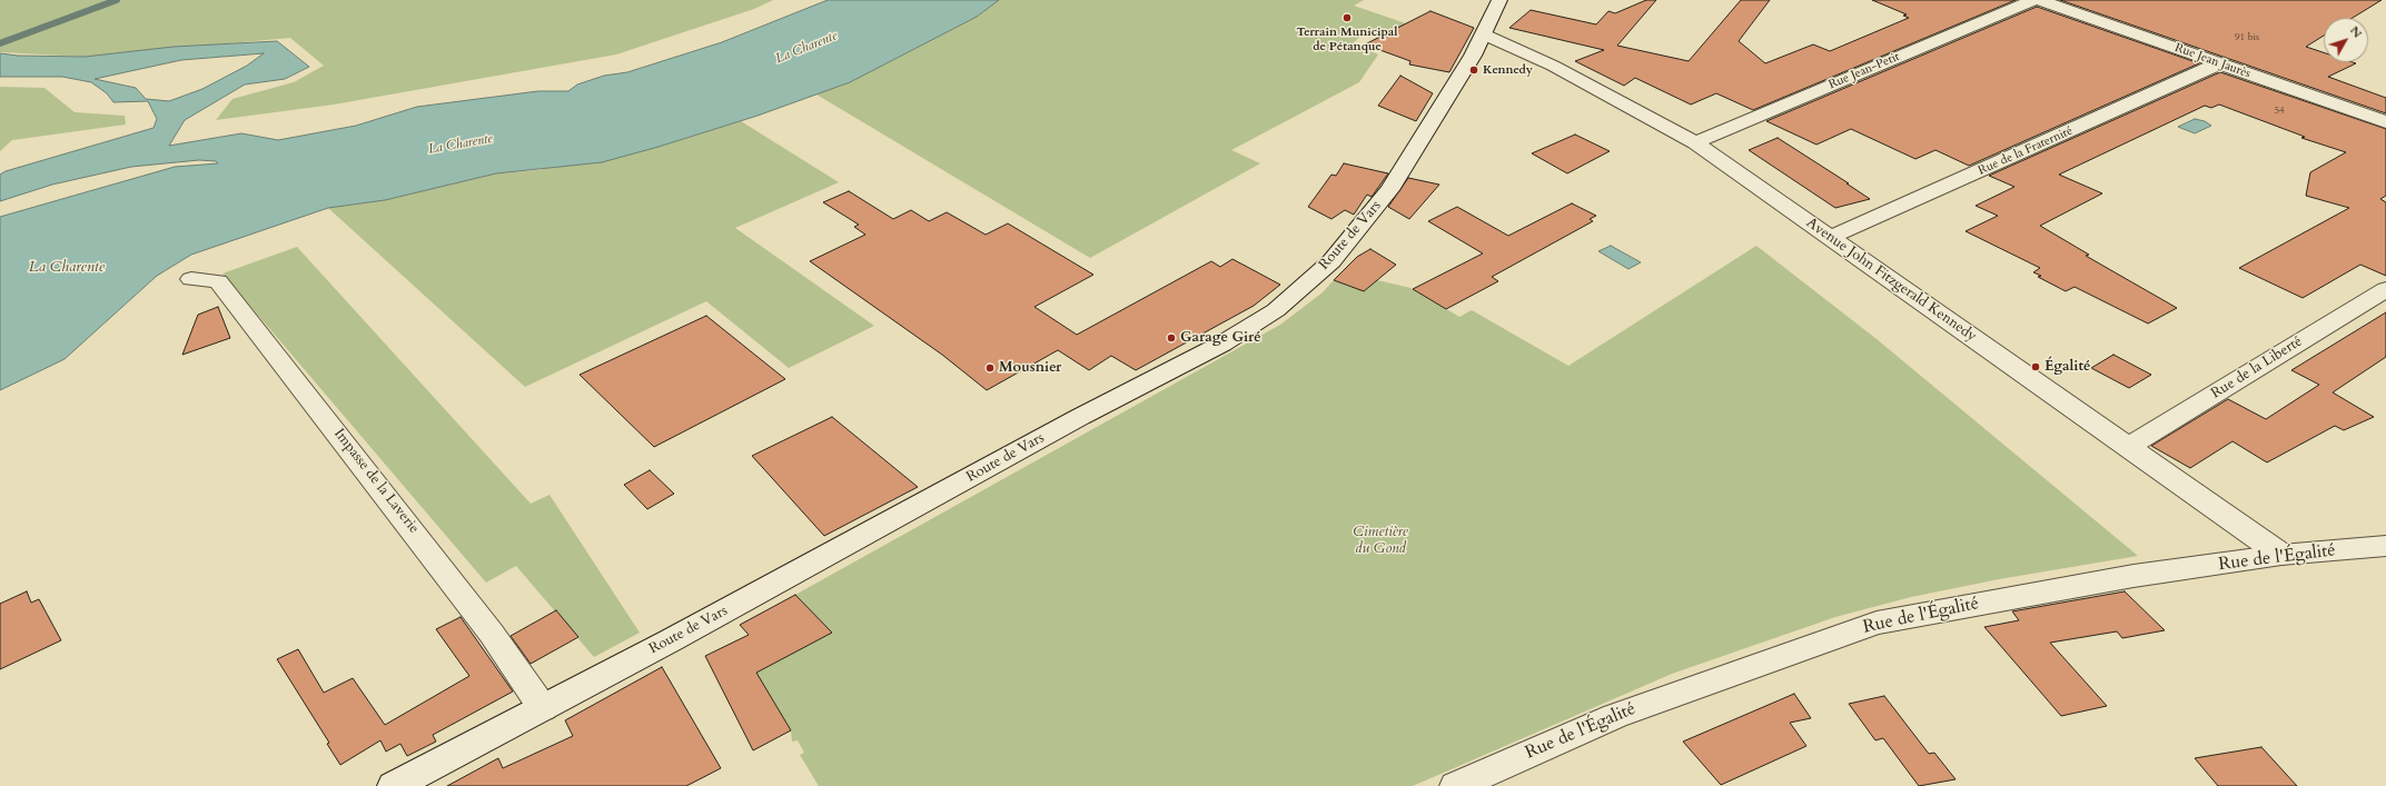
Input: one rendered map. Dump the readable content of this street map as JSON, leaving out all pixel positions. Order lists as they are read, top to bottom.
{
  "streets": {
    "street": [
      "Rue Jean Jaurès",
      "Rue Jean-Petit",
      "Rue de la Fraternité",
      "Route de Vars",
      "Avenue John Fitzgerald Kennedy",
      "Rue de la Liberté",
      "Impasse de la Laverie",
      "Rue de l'Égalité"
    ]
  },
  "crossings": [
    ["Rue Jean Jaurès", "Rue de la Fraternité"],
    ["Rue Jean-Petit", "Avenue John Fitzgerald Kennedy"],
    ["Rue de la Fraternité", "Avenue John Fitzgerald Kennedy"],
    ["Route de Vars", "Avenue John Fitzgerald Kennedy"],
    ["Route de Vars", "Impasse de la Laverie"],
    ["Avenue John Fitzgerald Kennedy", "Rue de la Liberté"],
    ["Avenue John Fitzgerald Kennedy", "Rue de l'Égalité"]
  ],
  "water": ["La Charente"],
  "parks": ["Cimetière du Gond"],
  "places": [
    "Terrain Municipal de Pétanque",
    "Kennedy",
    "Garage Giré",
    "Égalité",
    "Mousnier"
  ],
  "house_numbers": ["91 bis", "54"],
  "north": "top right"
}
